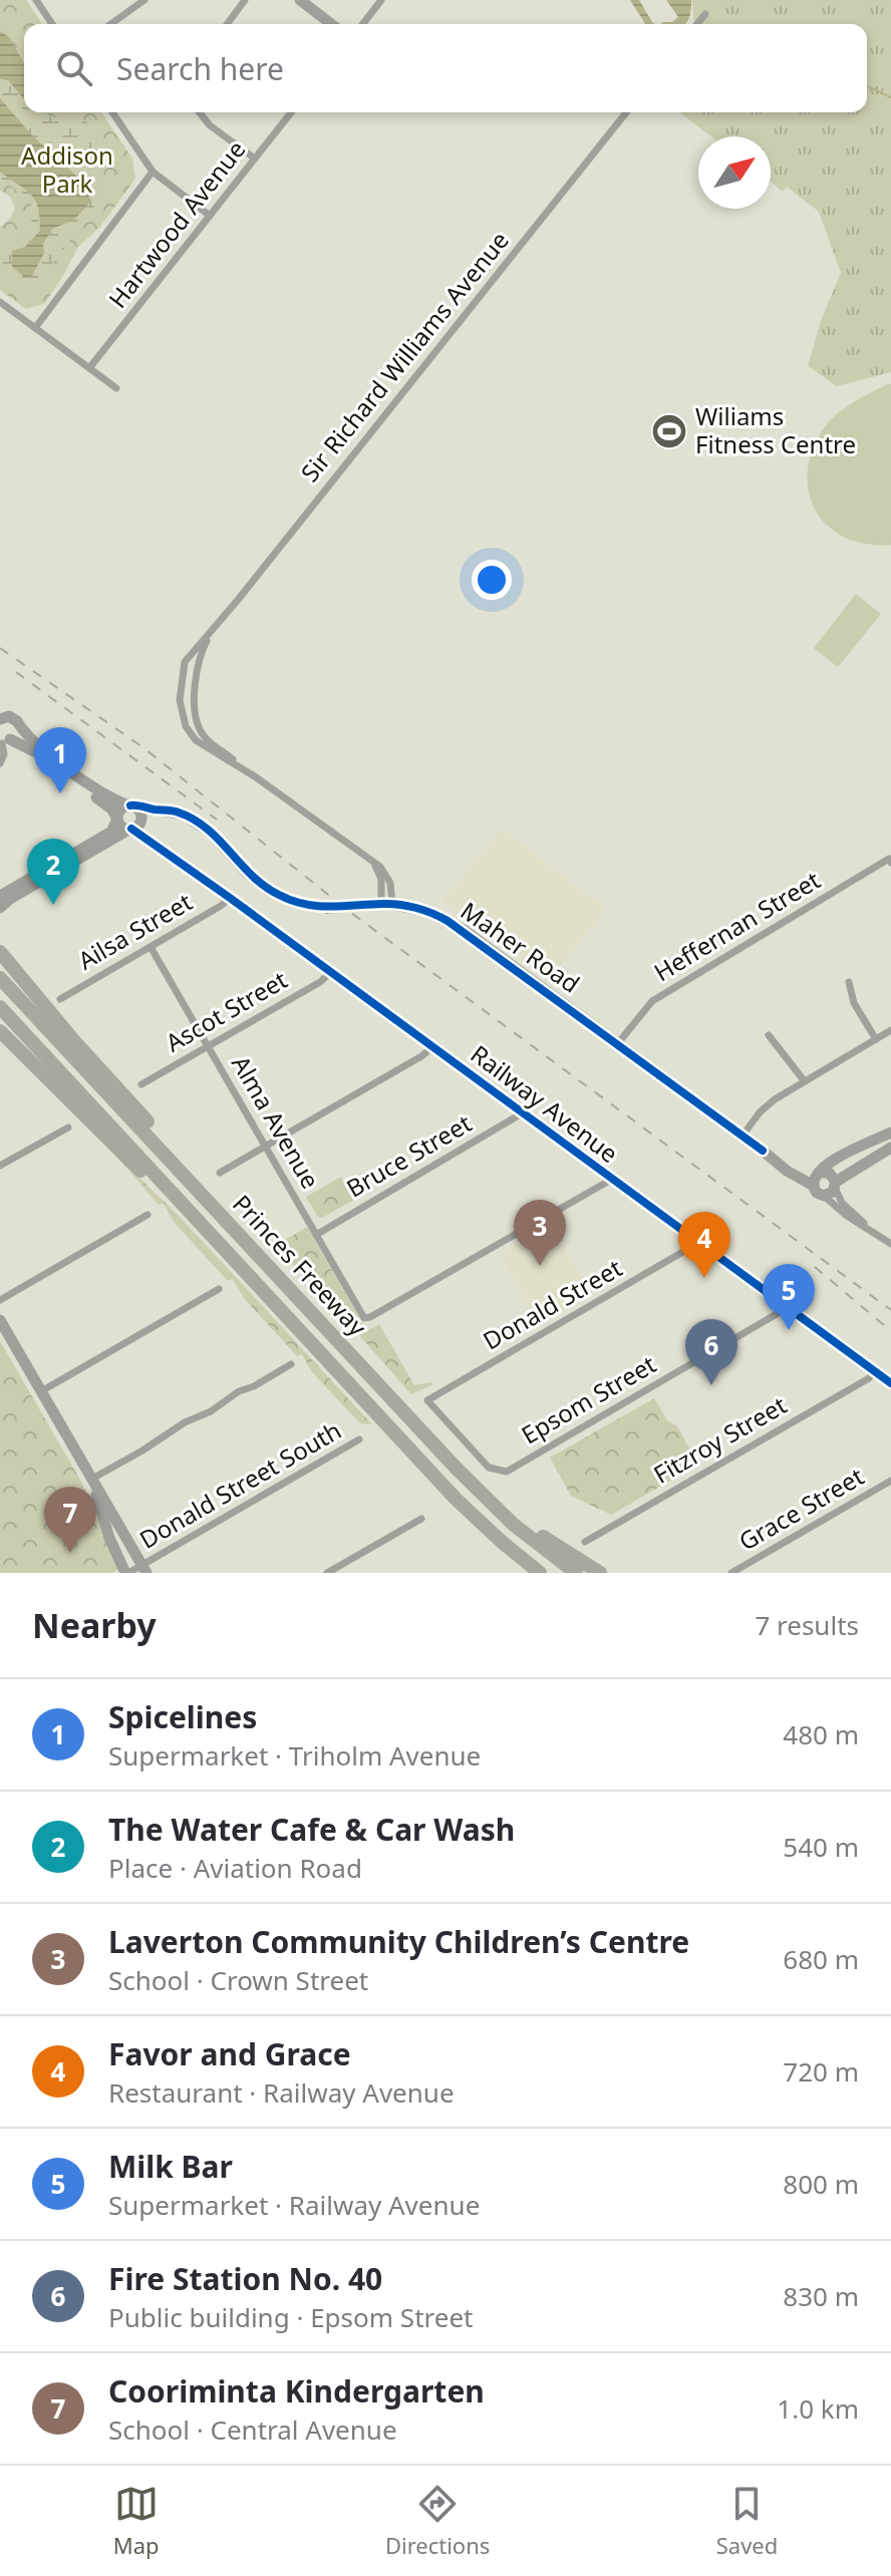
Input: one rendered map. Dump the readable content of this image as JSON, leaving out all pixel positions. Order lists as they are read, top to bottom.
{
  "streets": {
    "highway": ["Princes Freeway"],
    "street": [
      "Hartwood Avenue",
      "Sir Richard Williams Avenue",
      "Heffernan Street",
      "Ailsa Street",
      "Maher Road",
      "Ascot Street",
      "Railway Avenue",
      "Alma Avenue",
      "Bruce Street",
      "Donald Street",
      "Epsom Street",
      "Fitzroy Street",
      "Donald Street South",
      "Grace Street"
    ]
  },
  "crossings": [
    ["Sir Richard Williams Avenue", "Maher Road"],
    ["Heffernan Street", "Maher Road"],
    ["Ailsa Street", "Railway Avenue"],
    ["Ailsa Street", "Alma Avenue"],
    ["Maher Road", "Railway Avenue"],
    ["Ascot Street", "Railway Avenue"],
    ["Ascot Street", "Alma Avenue"],
    ["Railway Avenue", "Alma Avenue"],
    ["Railway Avenue", "Bruce Street"],
    ["Railway Avenue", "Donald Street"],
    ["Railway Avenue", "Epsom Street"],
    ["Railway Avenue", "Fitzroy Street"],
    ["Alma Avenue", "Bruce Street"],
    ["Donald Street", "Epsom Street"]
  ],
  "parks": ["Addison Park"],
  "places": {
    "sports": ["Wiliams Fitness Centre"]
  },
  "north": "top right",
  "page": {
    "search": "Search here",
    "pins": [
      "1",
      "2",
      "3",
      "4",
      "5",
      "6",
      "7"
    ],
    "heading": ["Nearby", "7 results"],
    "list": [
      {
        "mark": "1",
        "name": "Spicelines",
        "note": "Supermarket · Triholm Avenue",
        "value": "480 m"
      },
      {
        "mark": "2",
        "name": "The Water Cafe & Car Wash",
        "note": "Place · Aviation Road",
        "value": "540 m"
      },
      {
        "mark": "3",
        "name": "Laverton Community Children’s Centre",
        "note": "School · Crown Street",
        "value": "680 m"
      },
      {
        "mark": "4",
        "name": "Favor and Grace",
        "note": "Restaurant · Railway Avenue",
        "value": "720 m"
      },
      {
        "mark": "5",
        "name": "Milk Bar",
        "note": "Supermarket · Railway Avenue",
        "value": "800 m"
      },
      {
        "mark": "6",
        "name": "Fire Station No. 40",
        "note": "Public building · Epsom Street",
        "value": "830 m"
      },
      {
        "mark": "7",
        "name": "Cooriminta Kindergarten",
        "note": "School · Central Avenue",
        "value": "1.0 km"
      }
    ],
    "nav": ["Map", "Directions", "Saved"]
  }
}
